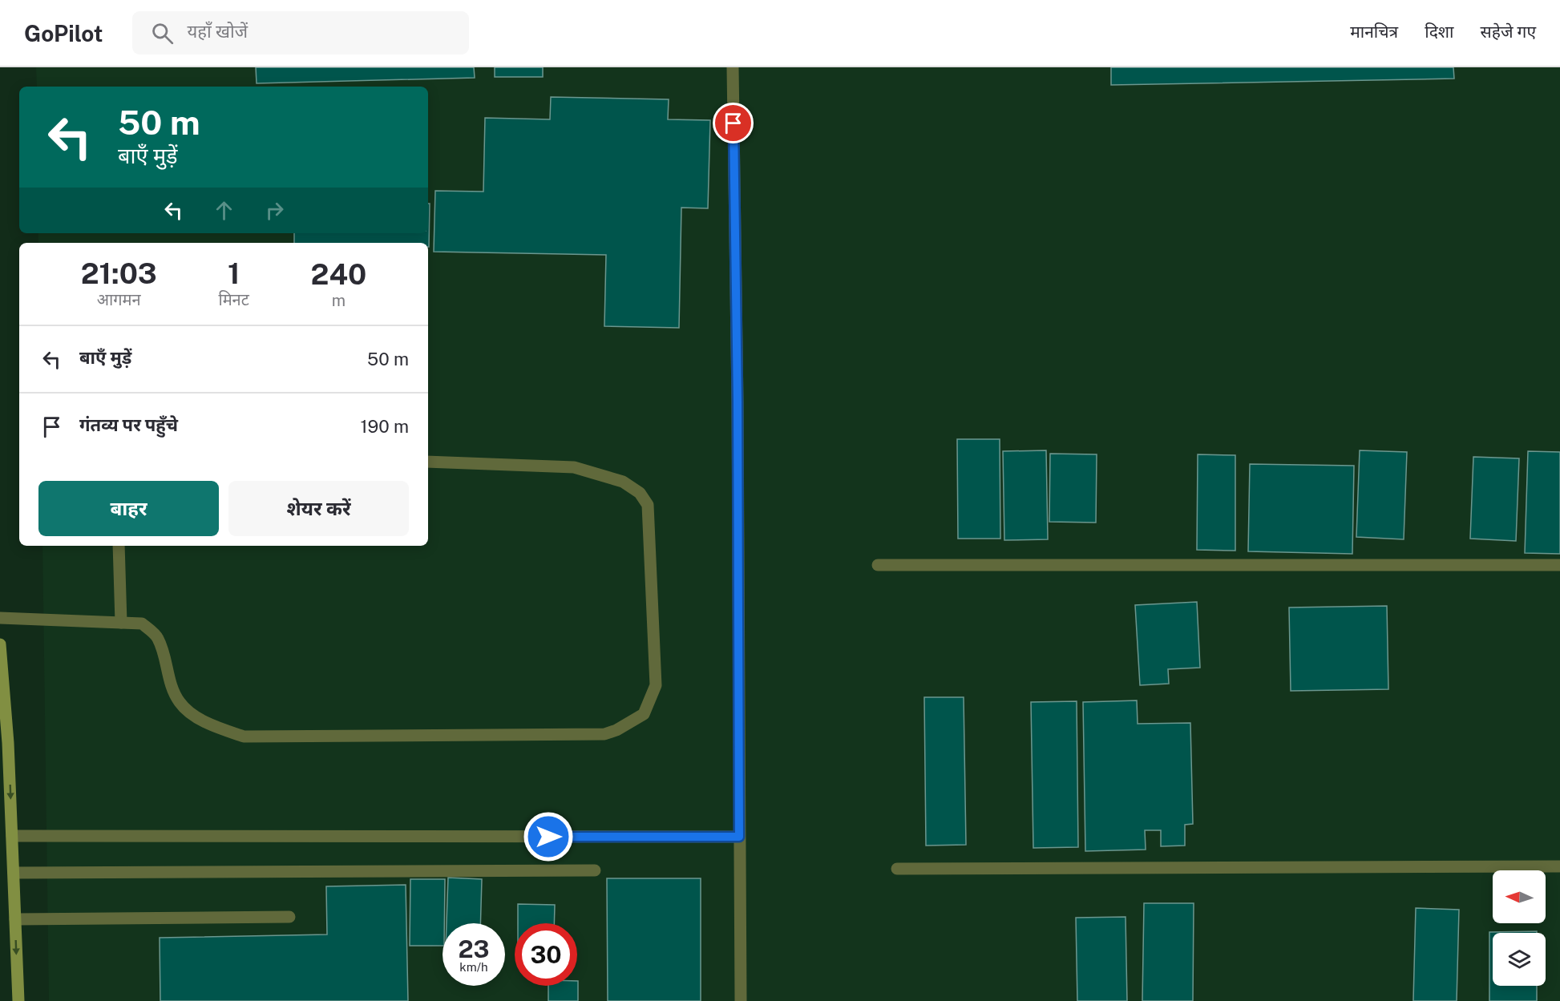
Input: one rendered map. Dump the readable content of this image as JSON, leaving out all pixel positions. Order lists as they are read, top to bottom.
{
  "north": "left",
  "page": {
    "header": "GoPilot",
    "search": "यहाँ खोजें",
    "nav": ["मानचित्र", "दिशा", "सहेजे गए"],
    "turn": ["50 m", "बाएँ मुड़ें"],
    "eta": [
      "21:03",
      "आगमन",
      "1",
      "मिनट",
      "240",
      "m"
    ],
    "list": [
      {
        "name": "बाएँ मुड़ें",
        "value": "50 m"
      },
      {
        "name": "गंतव्य पर पहुँचे",
        "value": "190 m"
      }
    ],
    "buttons": ["बाहर", "शेयर करें"],
    "speed": "23 km/h",
    "limit": "30"
  }
}
